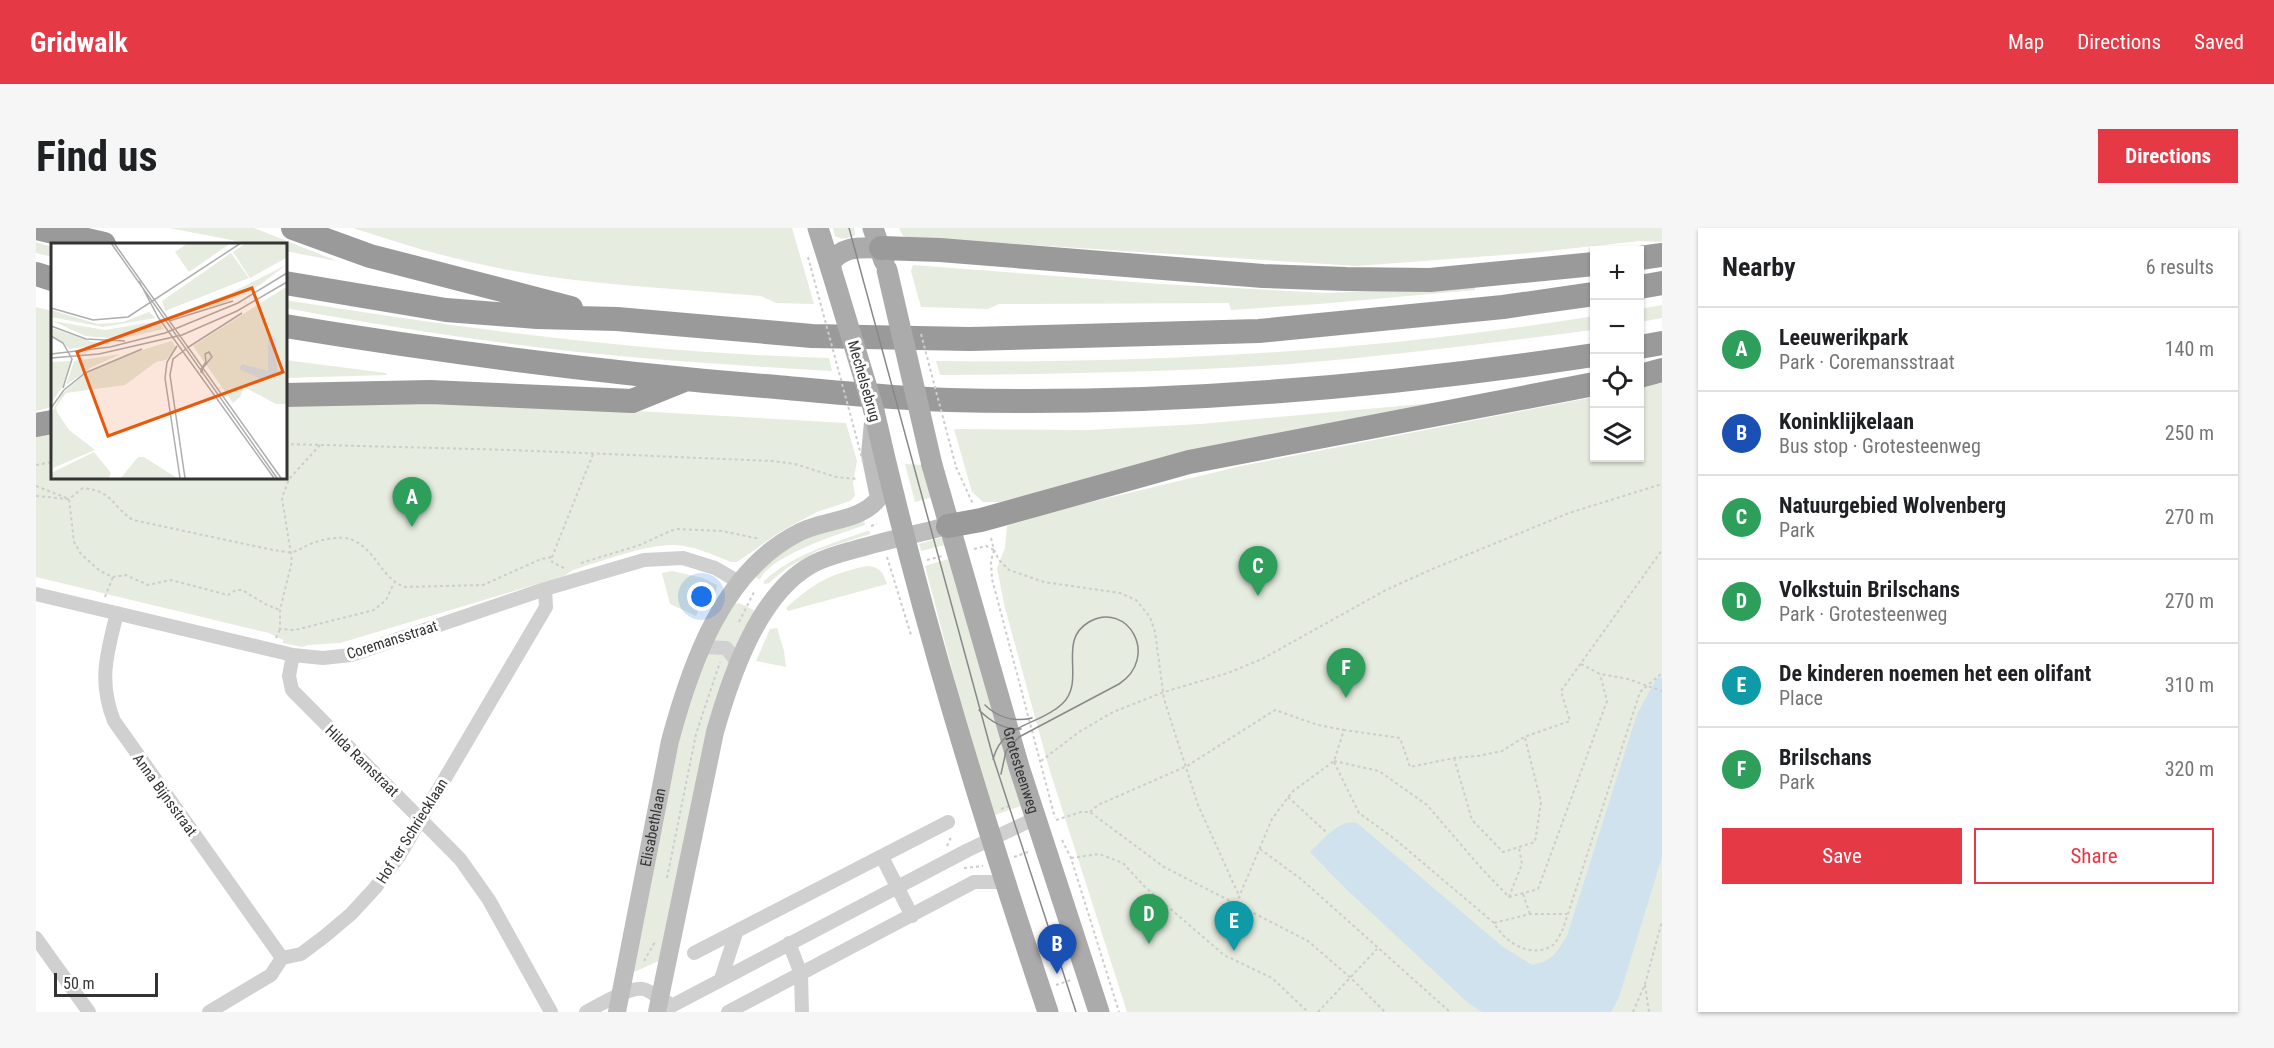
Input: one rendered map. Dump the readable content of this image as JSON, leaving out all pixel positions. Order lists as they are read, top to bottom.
{
  "streets": {
    "main road": ["Mechelsebrug", "Grotesteenweg", "Elisabethlaan"],
    "street": [
      "Coremansstraat",
      "Hilda Ramstraat",
      "Anna Bijnsstraat",
      "Hof ter Schriecklaan"
    ]
  },
  "crossings": [
    ["Mechelsebrug", "Elisabethlaan"],
    ["Coremansstraat", "Hilda Ramstraat"],
    ["Coremansstraat", "Anna Bijnsstraat"],
    ["Coremansstraat", "Elisabethlaan"],
    ["Coremansstraat", "Hof ter Schriecklaan"],
    ["Hilda Ramstraat", "Hof ter Schriecklaan"],
    ["Anna Bijnsstraat", "Hof ter Schriecklaan"]
  ],
  "scale_bar": "50 m",
  "page": {
    "header": "Gridwalk",
    "nav": ["Map", "Directions", "Saved"],
    "buttons": [
      "Directions",
      ["Save", "Share"]
    ],
    "title": "Find us",
    "heading": ["Nearby", "6 results"],
    "map_buttons": ["+", "−"],
    "list": [
      {
        "mark": "A",
        "name": "Leeuwerikpark",
        "note": "Park · Coremansstraat",
        "value": "140 m"
      },
      {
        "mark": "B",
        "name": "Koninklijkelaan",
        "note": "Bus stop · Grotesteenweg",
        "value": "250 m"
      },
      {
        "mark": "C",
        "name": "Natuurgebied Wolvenberg",
        "note": "Park",
        "value": "270 m"
      },
      {
        "mark": "D",
        "name": "Volkstuin Brilschans",
        "note": "Park · Grotesteenweg",
        "value": "270 m"
      },
      {
        "mark": "E",
        "name": "De kinderen noemen het een olifant",
        "note": "Place",
        "value": "310 m"
      },
      {
        "mark": "F",
        "name": "Brilschans",
        "note": "Park",
        "value": "320 m"
      }
    ],
    "pins": [
      "A",
      "C",
      "F",
      "D",
      "E",
      "B"
    ],
    "scale": "50 m"
  }
}
